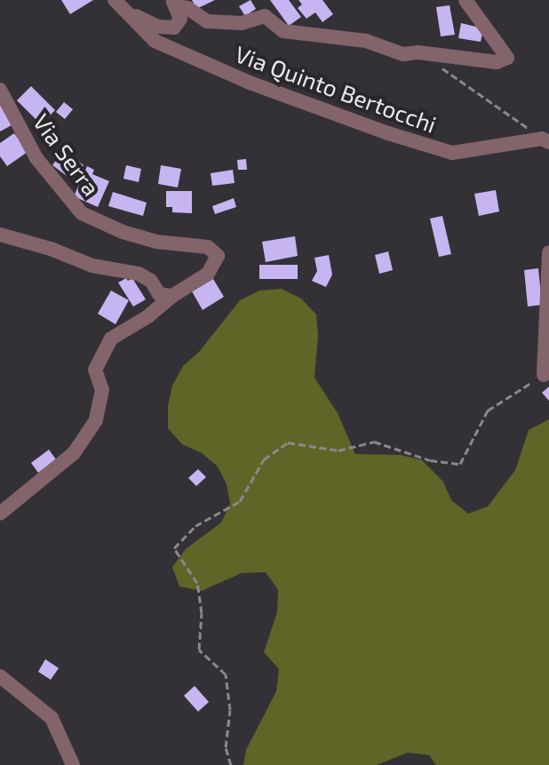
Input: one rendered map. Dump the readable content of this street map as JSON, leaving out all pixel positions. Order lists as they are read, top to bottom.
{
  "streets": {
    "street": ["Via Quinto Bertocchi", "Via Serra"]
  }
}
